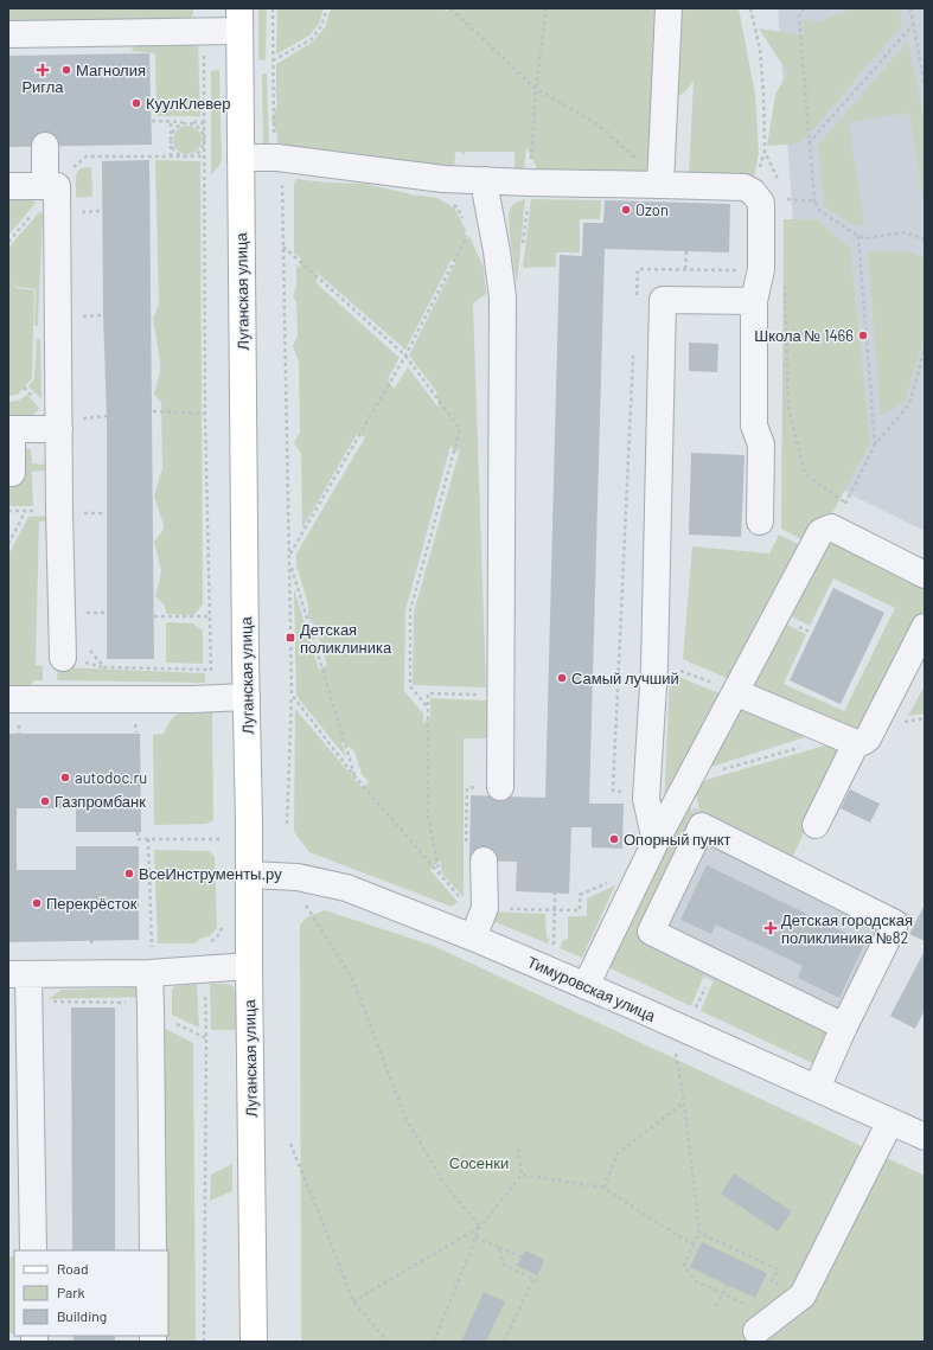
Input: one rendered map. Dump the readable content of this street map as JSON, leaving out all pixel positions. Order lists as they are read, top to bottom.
{
  "streets": {
    "main road": ["Луганская улица"],
    "street": ["Тимуровская улица"]
  },
  "crossings": [
    ["Луганская улица", "Тимуровская улица"]
  ],
  "parks": ["Сосенки"],
  "places": {
    "health": ["Ригла", "Детская городская поликлиника №82"],
    "other": [
      "Магнолия",
      "КуулКлевер",
      "Ozon",
      "Школа № 1466",
      "Самый лучший",
      "autodoc.ru",
      "Газпромбанк",
      "Опорный пункт",
      "ВсеИнструменты.ру",
      "Перекрёсток"
    ],
    "transit": ["Детская поликлиника"]
  },
  "legend": ["Road", "Park", "Building"]
}
